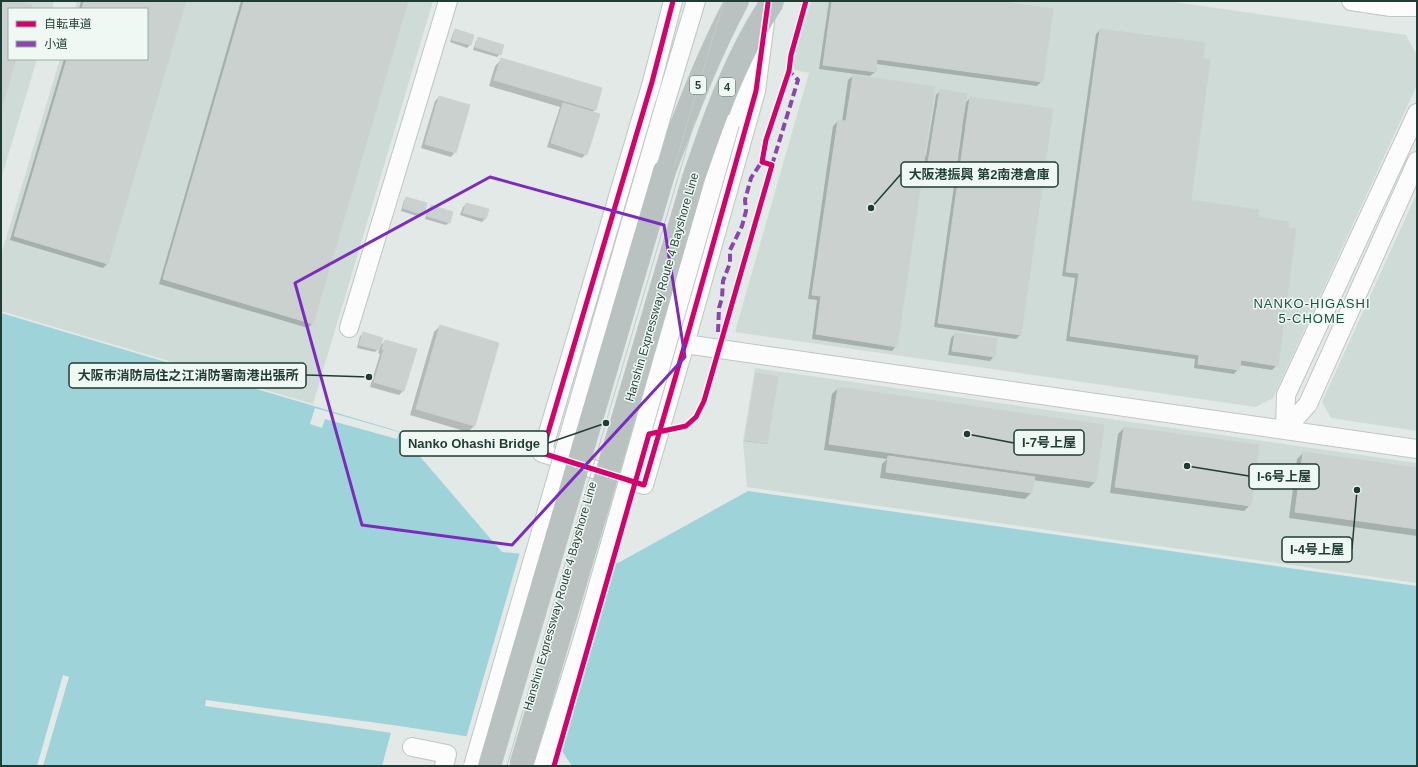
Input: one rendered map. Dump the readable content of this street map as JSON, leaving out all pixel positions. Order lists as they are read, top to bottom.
{
  "streets": {
    "highway": ["5", "4", "Hanshin Expressway Route 4 Bayshore Line"]
  },
  "crossings": [
    ["5", "Hanshin Expressway Route 4 Bayshore Line"]
  ],
  "districts": ["NANKO-HIGASHI 5-CHOME"],
  "places": [
    "大阪港振興 第2南港倉庫",
    "大阪市消防局住之江消防署南港出張所",
    "Nanko Ohashi Bridge",
    "I-7号上屋",
    "I-6号上屋",
    "I-4号上屋"
  ],
  "legend": ["自転車道", "小道"]
}
